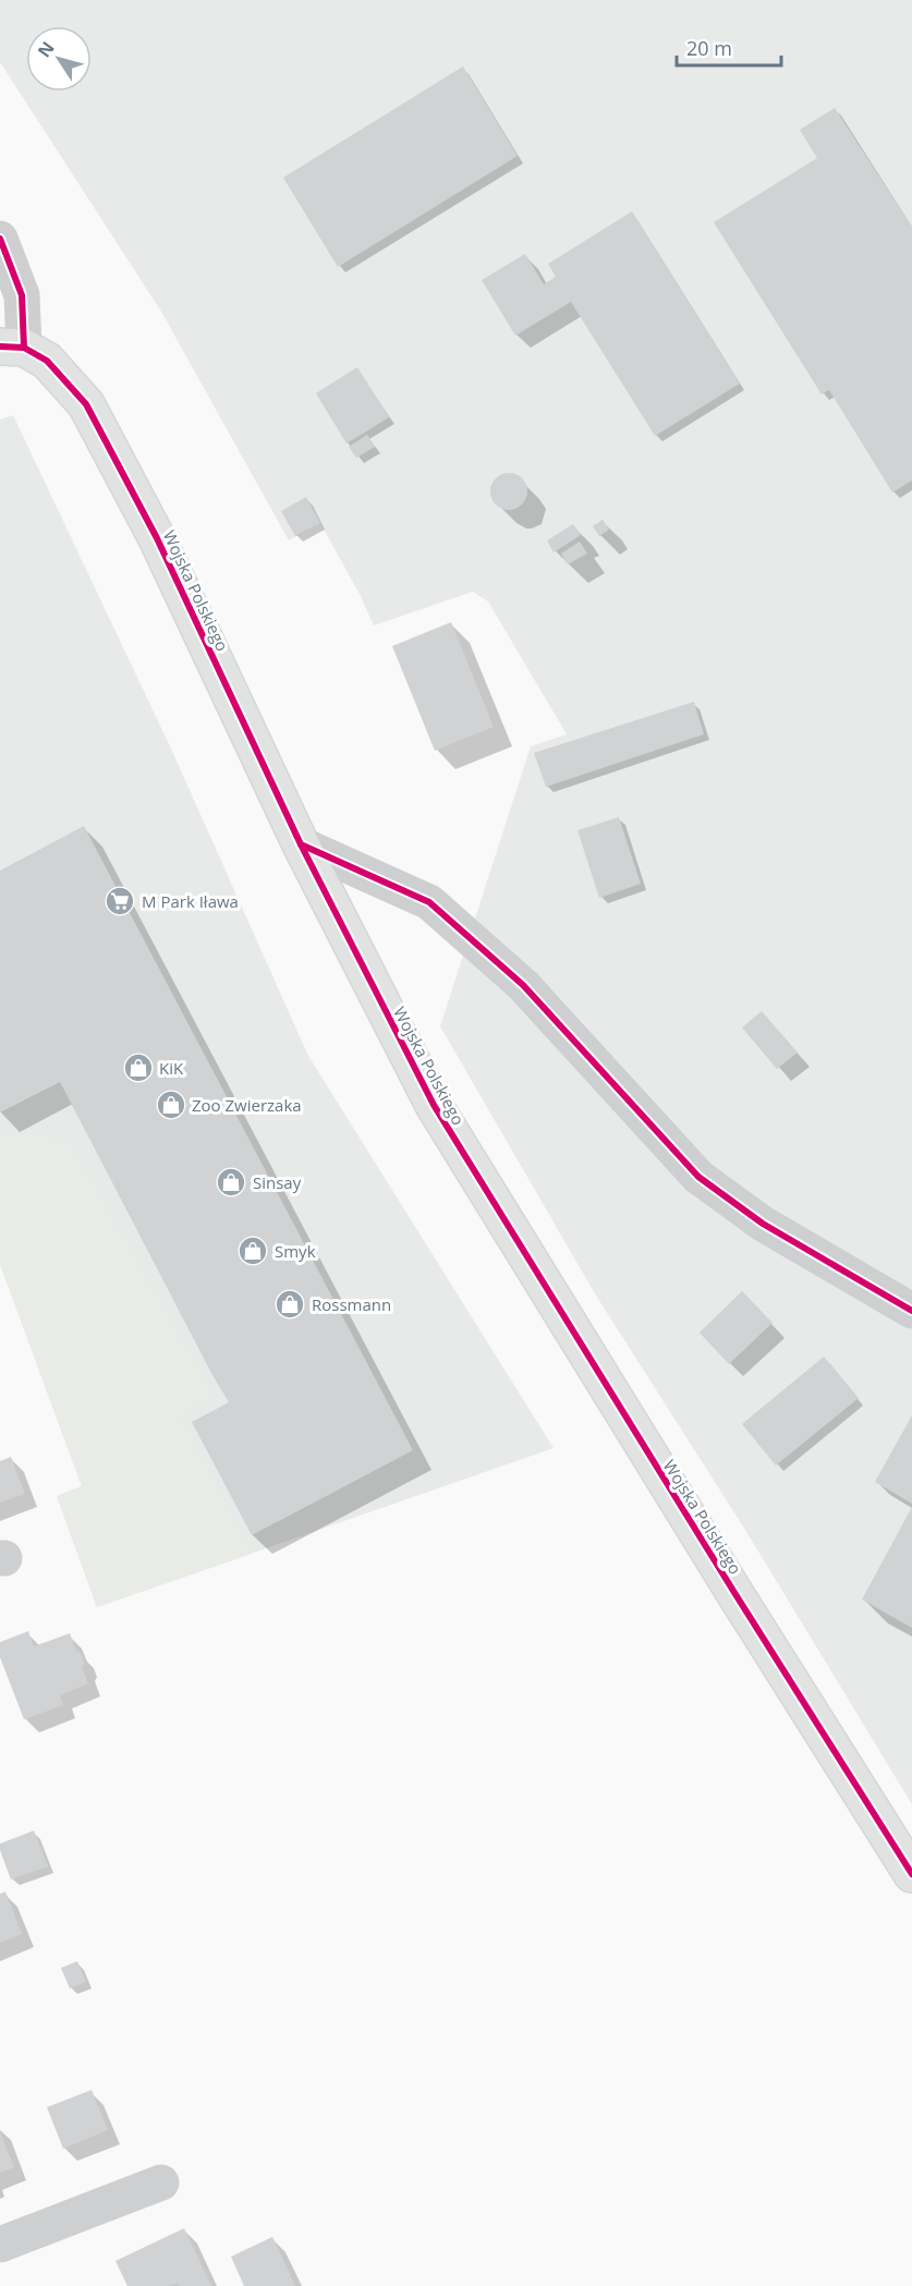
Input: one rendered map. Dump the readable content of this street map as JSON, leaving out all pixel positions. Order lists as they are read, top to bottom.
{
  "streets": {
    "street": ["Wojska Polskiego"]
  },
  "places": {
    "supermarket": ["M Park Iława"],
    "shop": [
      "KiK",
      "Zoo Zwierzaka",
      "Sinsay",
      "Smyk",
      "Rossmann"
    ]
  },
  "scale_bar": "20 m",
  "north": "top left"
}
